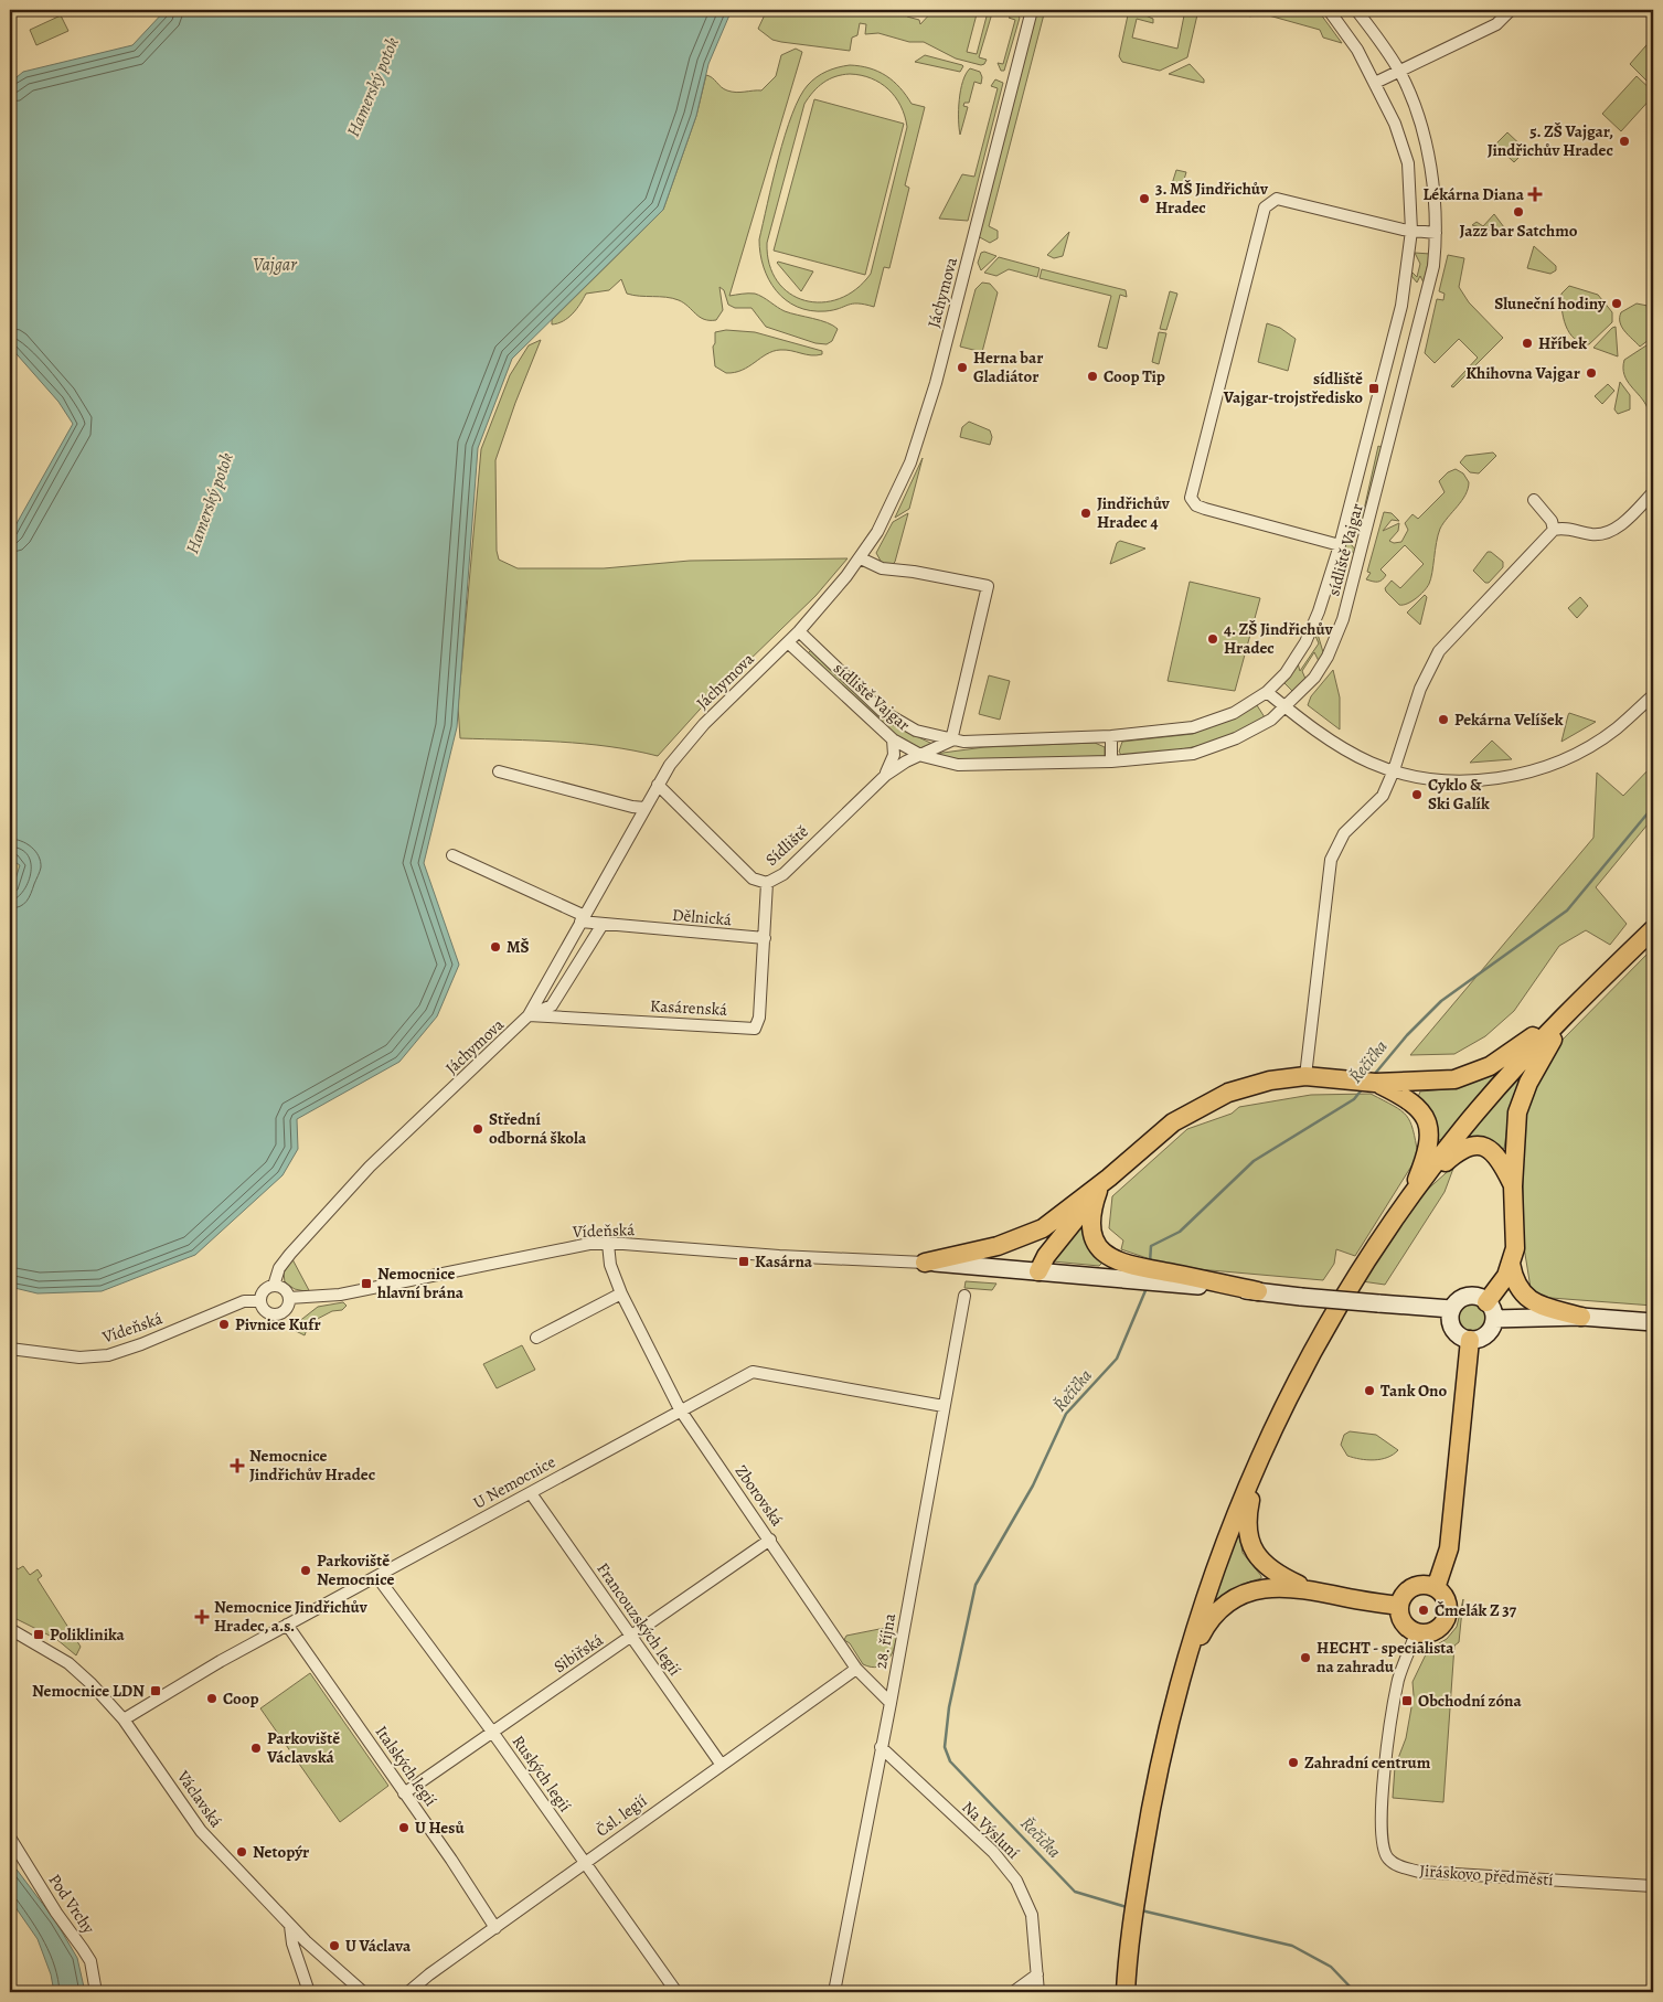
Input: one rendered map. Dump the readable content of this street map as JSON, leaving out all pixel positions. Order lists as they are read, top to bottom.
{
  "streets": {
    "street": [
      "Jáchymova",
      "sídliště Vajgar",
      "Sídliště",
      "Dělnická",
      "Kasárenská",
      "Vídeňská",
      "U Nemocnice",
      "Zborovská",
      "Francouzských legií",
      "28. října",
      "Sibiřská",
      "Italských legií",
      "Ruských legií",
      "Václavská",
      "Čsl. legií",
      "Na Výsluní",
      "Jiráskovo předměstí",
      "Pod Vrchy"
    ]
  },
  "crossings": [
    ["Jáchymova", "sídliště Vajgar"],
    ["Jáchymova", "Sídliště"],
    ["Jáchymova", "Dělnická"],
    ["Jáchymova", "Kasárenská"],
    ["Jáchymova", "Vídeňská"],
    ["sídliště Vajgar", "Sídliště"],
    ["Dělnická", "Kasárenská"],
    ["Vídeňská", "Zborovská"],
    ["U Nemocnice", "Zborovská"],
    ["U Nemocnice", "Francouzských legií"],
    ["U Nemocnice", "28. října"],
    ["U Nemocnice", "Italských legií"],
    ["U Nemocnice", "Ruských legií"],
    ["U Nemocnice", "Václavská"],
    ["Zborovská", "28. října"],
    ["Zborovská", "Sibiřská"],
    ["Zborovská", "Čsl. legií"],
    ["Francouzských legií", "Sibiřská"],
    ["Francouzských legií", "Čsl. legií"],
    ["28. října", "Na Výsluní"],
    ["Sibiřská", "Italských legií"],
    ["Sibiřská", "Ruských legií"],
    ["Italských legií", "Čsl. legií"],
    ["Ruských legií", "Čsl. legií"]
  ],
  "water": ["Hamerský potok", "Vajgar", "Řečička"],
  "places": {
    "other": [
      "5. ZŠ Vajgar, Jindřichův Hradec",
      "3. MŠ Jindřichův Hradec",
      "Jazz bar Satchmo",
      "Sluneční hodiny",
      "Hříbek",
      "Herna bar Gladiátor",
      "Khihovna Vajgar",
      "Coop Tip",
      "Jindřichův Hradec 4",
      "4. ZŠ Jindřichův Hradec",
      "Pekárna Velíšek",
      "Cyklo & Ski Galík",
      "MŠ",
      "Střední odborná škola",
      "Pivnice Kufr",
      "Tank Ono",
      "Parkoviště Nemocnice",
      "Čmelák Z 37",
      "HECHT - specialista na zahradu",
      "Coop",
      "Parkoviště Václavská",
      "Zahradní centrum",
      "U Hesů",
      "Netopýr",
      "U Václava"
    ],
    "health": ["Lékárna Diana", "Nemocnice Jindřichův Hradec", "Nemocnice Jindřichův Hradec, a.s."],
    "transit": [
      "sídliště Vajgar-trojstředisko",
      "Kasárna",
      "Nemocnice hlavní brána",
      "Poliklinika",
      "Nemocnice LDN",
      "Obchodní zóna"
    ]
  }
}
